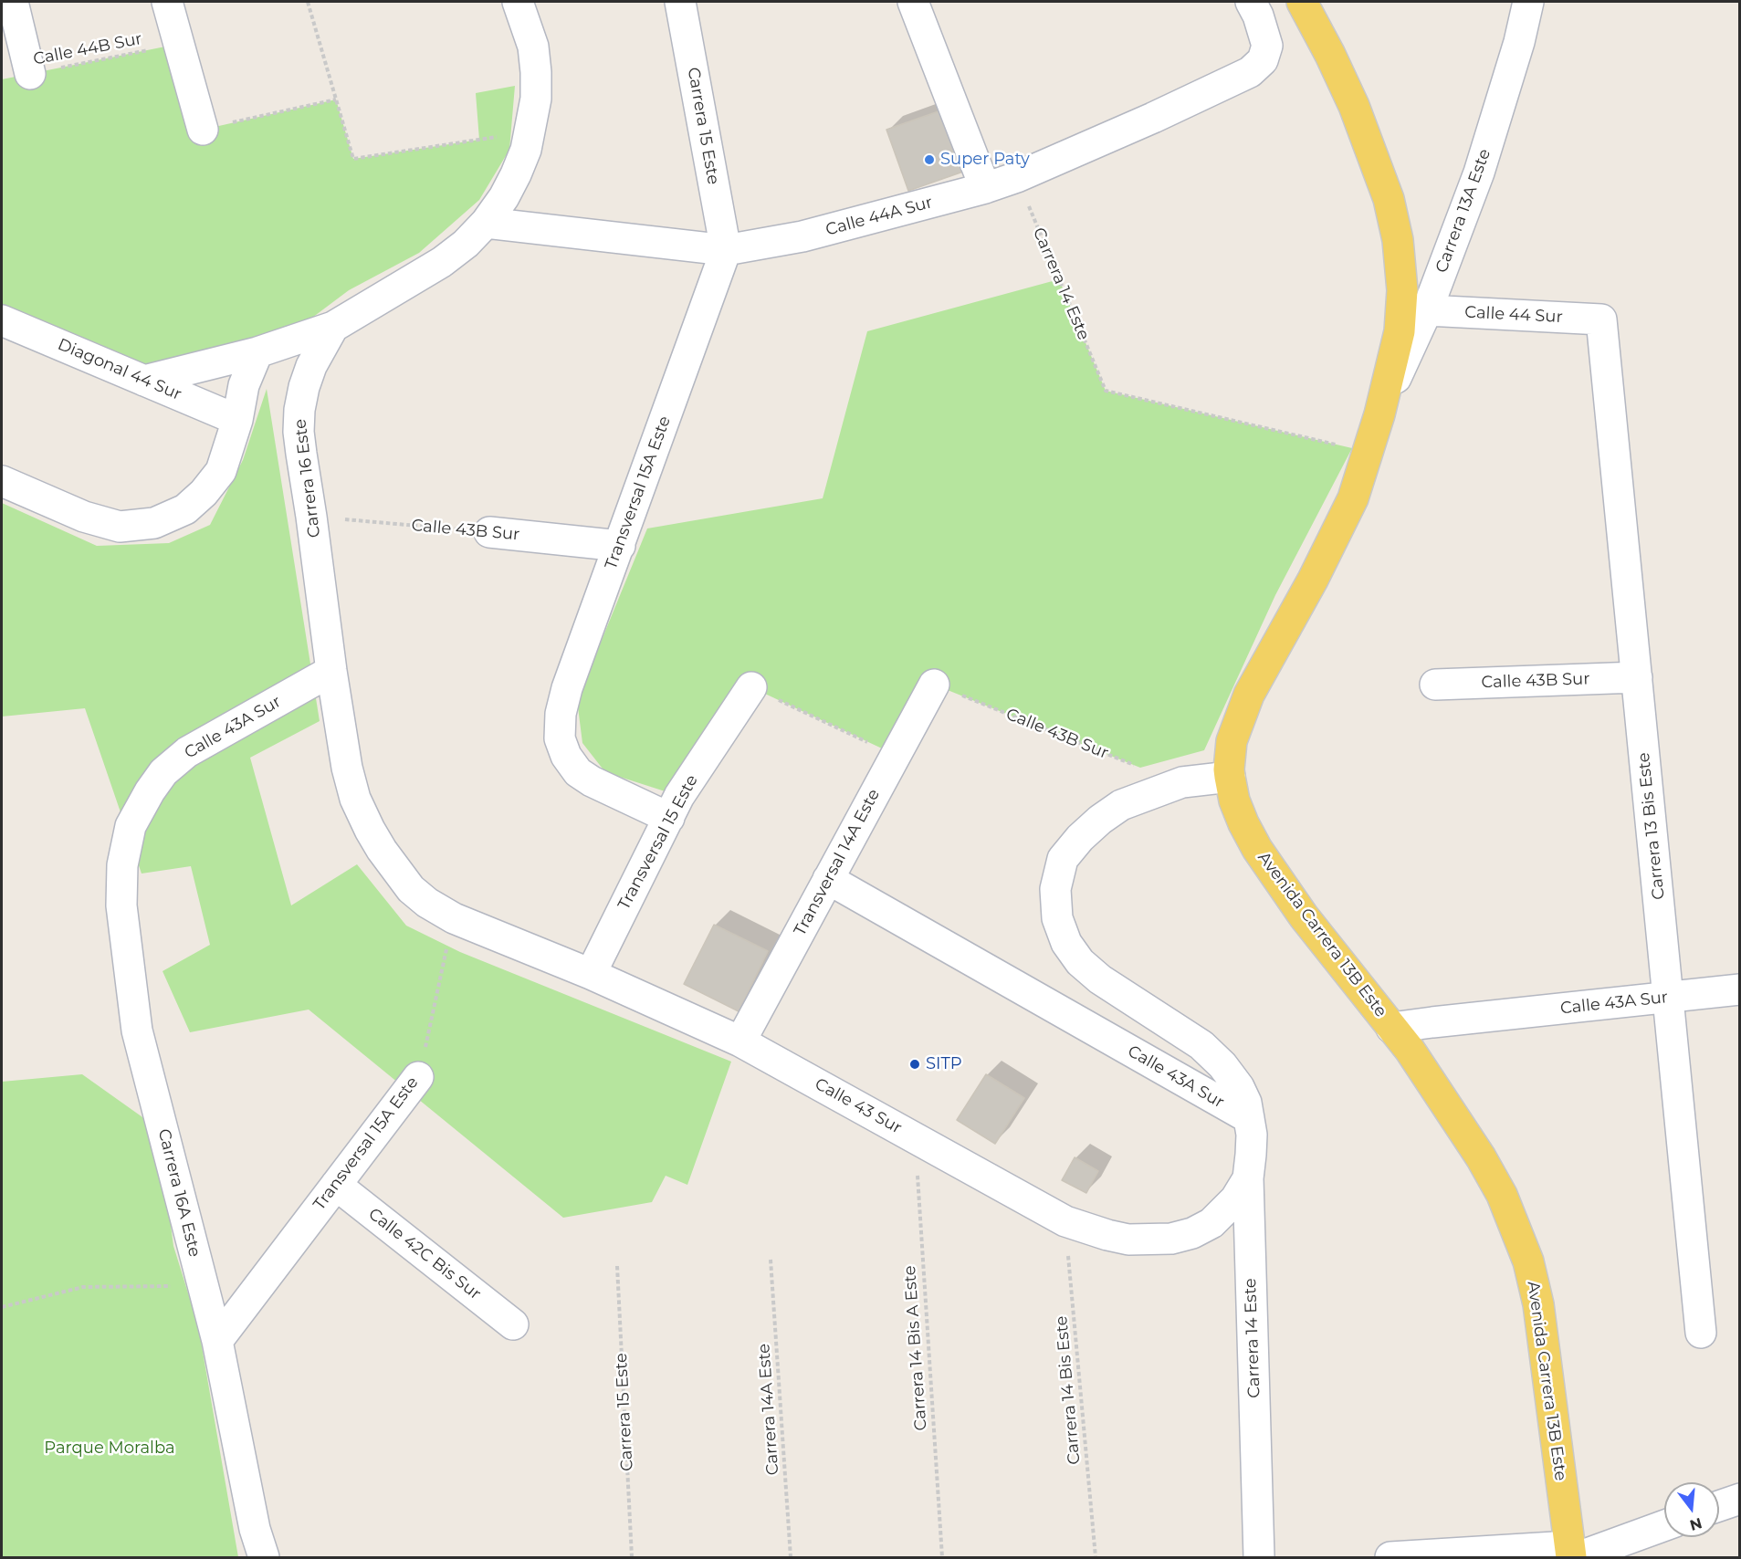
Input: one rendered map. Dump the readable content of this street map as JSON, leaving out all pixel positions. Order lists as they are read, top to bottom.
{
  "streets": {
    "main road": ["Avenida Carrera 13B Este"],
    "street": [
      "Carrera 15 Este",
      "Carrera 13A Este",
      "Calle 44A Sur",
      "Carrera 14 Este",
      "Calle 44 Sur",
      "Diagonal 44 Sur",
      "Carrera 16 Este",
      "Transversal 15A Este",
      "Calle 43B Sur",
      "Calle 43A Sur",
      "Carrera 13 Bis Este",
      "Transversal 15 Este",
      "Transversal 14A Este",
      "Calle 43 Sur",
      "Carrera 16A Este",
      "Calle 42C Bis Sur"
    ],
    "path": [
      "Calle 44B Sur",
      "Carrera 14 Bis A Este",
      "Carrera 14 Bis Este",
      "Carrera 14A Este"
    ]
  },
  "crossings": [
    ["Carrera 15 Este", "Calle 44A Sur"],
    ["Carrera 15 Este", "Transversal 15A Este"],
    ["Carrera 13A Este", "Calle 44 Sur"],
    ["Carrera 13A Este", "Avenida Carrera 13B Este"],
    ["Calle 44A Sur", "Carrera 14 Este"],
    ["Calle 44A Sur", "Transversal 15A Este"],
    ["Carrera 14 Este", "Calle 43A Sur"],
    ["Carrera 14 Este", "Avenida Carrera 13B Este"],
    ["Carrera 14 Este", "Calle 43 Sur"],
    ["Calle 44 Sur", "Carrera 13 Bis Este"],
    ["Carrera 16 Este", "Transversal 15A Este"],
    ["Carrera 16 Este", "Calle 43B Sur"],
    ["Carrera 16 Este", "Calle 43A Sur"],
    ["Carrera 16 Este", "Calle 43 Sur"],
    ["Transversal 15A Este", "Calle 43B Sur"],
    ["Transversal 15A Este", "Transversal 15 Este"],
    ["Transversal 15A Este", "Calle 43 Sur"],
    ["Transversal 15A Este", "Carrera 16A Este"],
    ["Transversal 15A Este", "Calle 42C Bis Sur"],
    ["Calle 43B Sur", "Calle 43A Sur"],
    ["Calle 43B Sur", "Carrera 13 Bis Este"],
    ["Calle 43B Sur", "Transversal 14A Este"],
    ["Calle 43A Sur", "Carrera 13 Bis Este"],
    ["Calle 43A Sur", "Transversal 14A Este"],
    ["Calle 43A Sur", "Avenida Carrera 13B Este"],
    ["Calle 43A Sur", "Carrera 16A Este"],
    ["Transversal 15 Este", "Calle 43 Sur"],
    ["Transversal 14A Este", "Calle 43 Sur"],
    ["Calle 43 Sur", "Carrera 14 Bis A Este"],
    ["Calle 43 Sur", "Carrera 14 Bis Este"]
  ],
  "parks": ["Parque Moralba"],
  "places": ["Super Paty", "SITP"],
  "north": "bottom"
}
